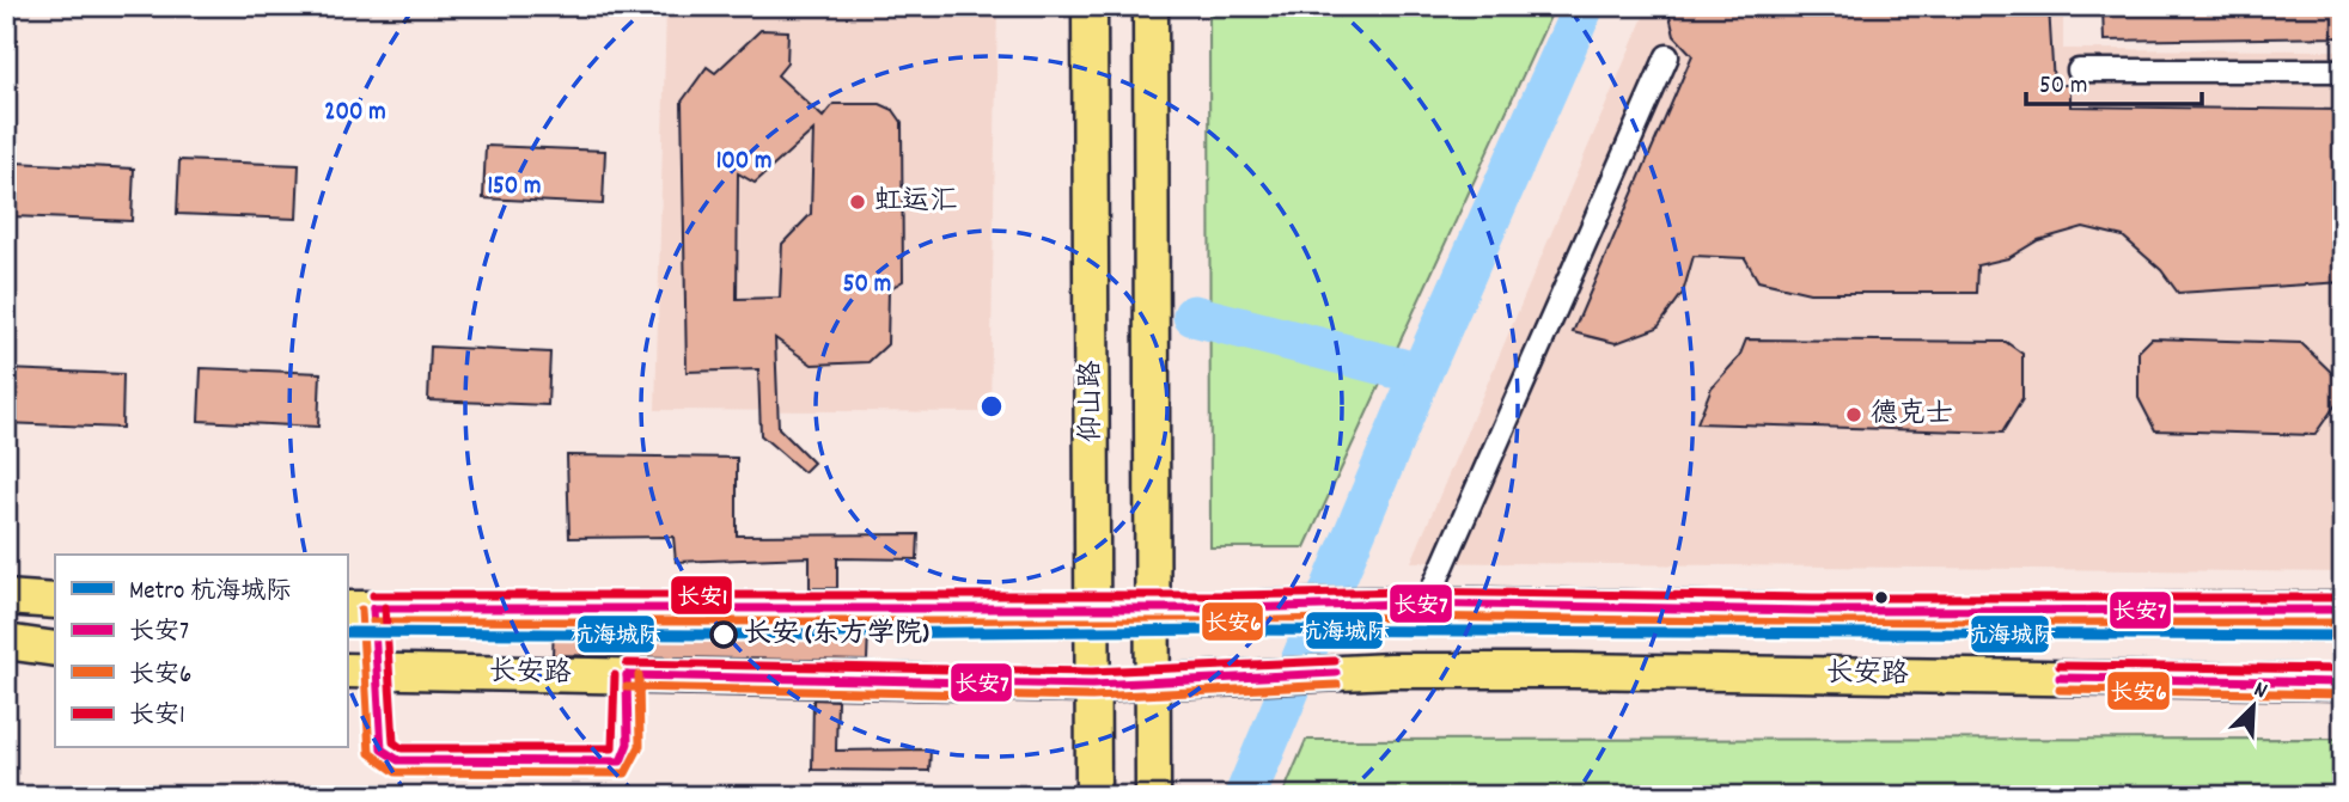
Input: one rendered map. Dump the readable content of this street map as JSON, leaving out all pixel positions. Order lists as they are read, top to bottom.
{
  "streets": {
    "main road": ["仰山路", "长安路"]
  },
  "crossings": [
    ["仰山路", "长安路"]
  ],
  "places": ["虹运汇", "德克士", "长安 (东方学院)"],
  "lines": [
    "transit line 长安1",
    "transit line 长安7",
    "transit line 长安6",
    "metro line 杭海城际"
  ],
  "legend": [
    "Metro 杭海城际",
    "长安7",
    "长安6",
    "长安1"
  ],
  "scale_bar": "50 m",
  "north": "top right",
  "rings": [
    "200 m",
    "100 m",
    "150 m",
    "50 m"
  ]
}
